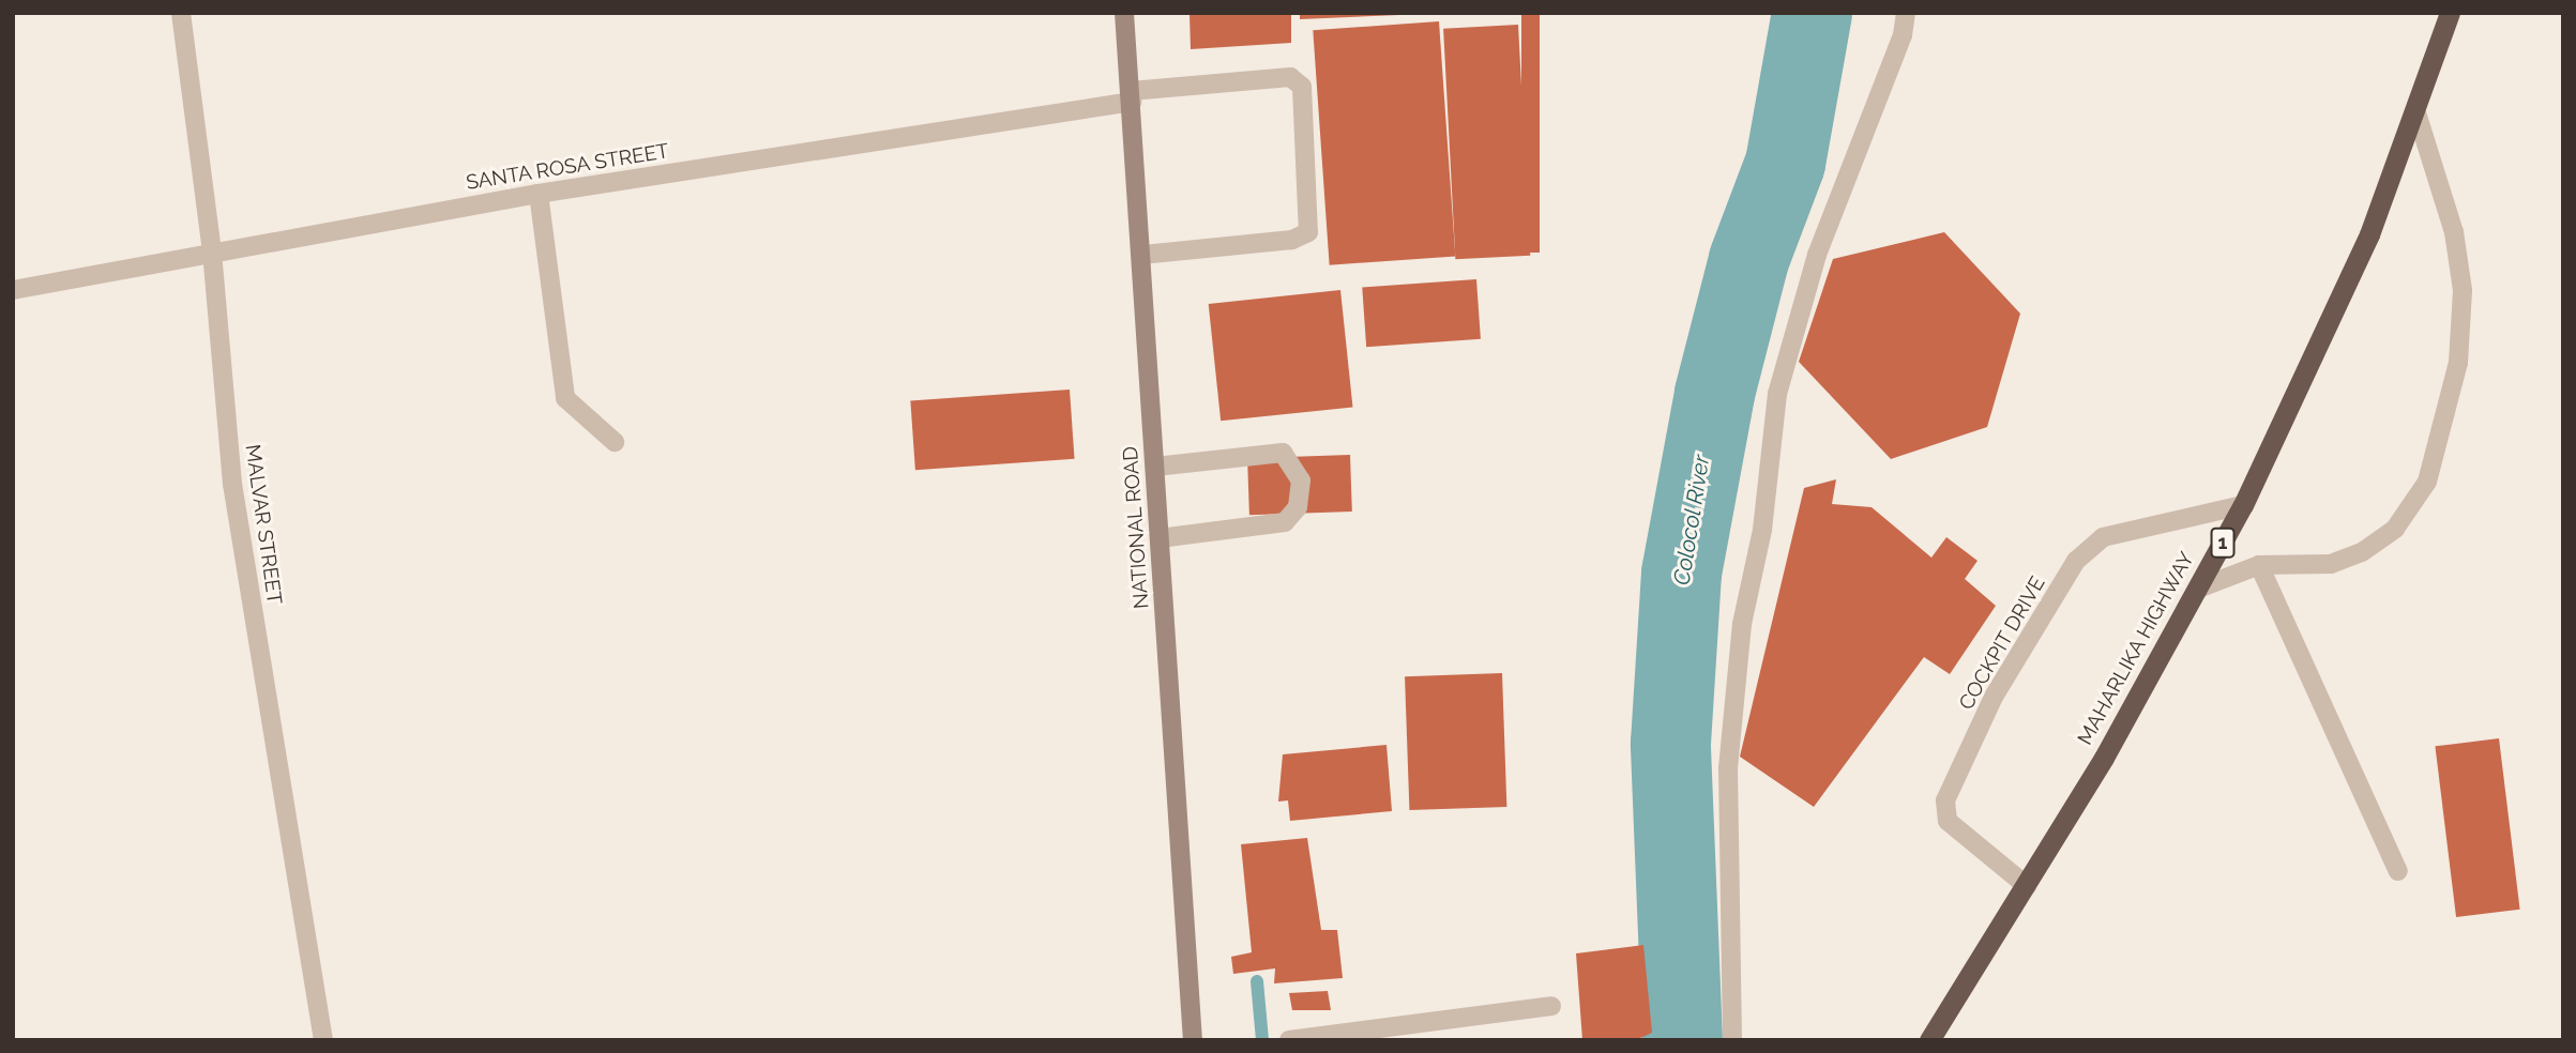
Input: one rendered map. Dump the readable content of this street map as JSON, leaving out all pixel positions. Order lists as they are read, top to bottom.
{
  "streets": {
    "highway": ["1", "MAHARLIKA HIGHWAY"],
    "main road": ["NATIONAL ROAD"],
    "street": ["SANTA ROSA STREET", "MALVAR STREET", "COCKPIT DRIVE"]
  },
  "crossings": [
    ["SANTA ROSA STREET", "MALVAR STREET"],
    ["SANTA ROSA STREET", "NATIONAL ROAD"],
    ["COCKPIT DRIVE", "MAHARLIKA HIGHWAY"]
  ],
  "water": ["Colocol River"]
}
